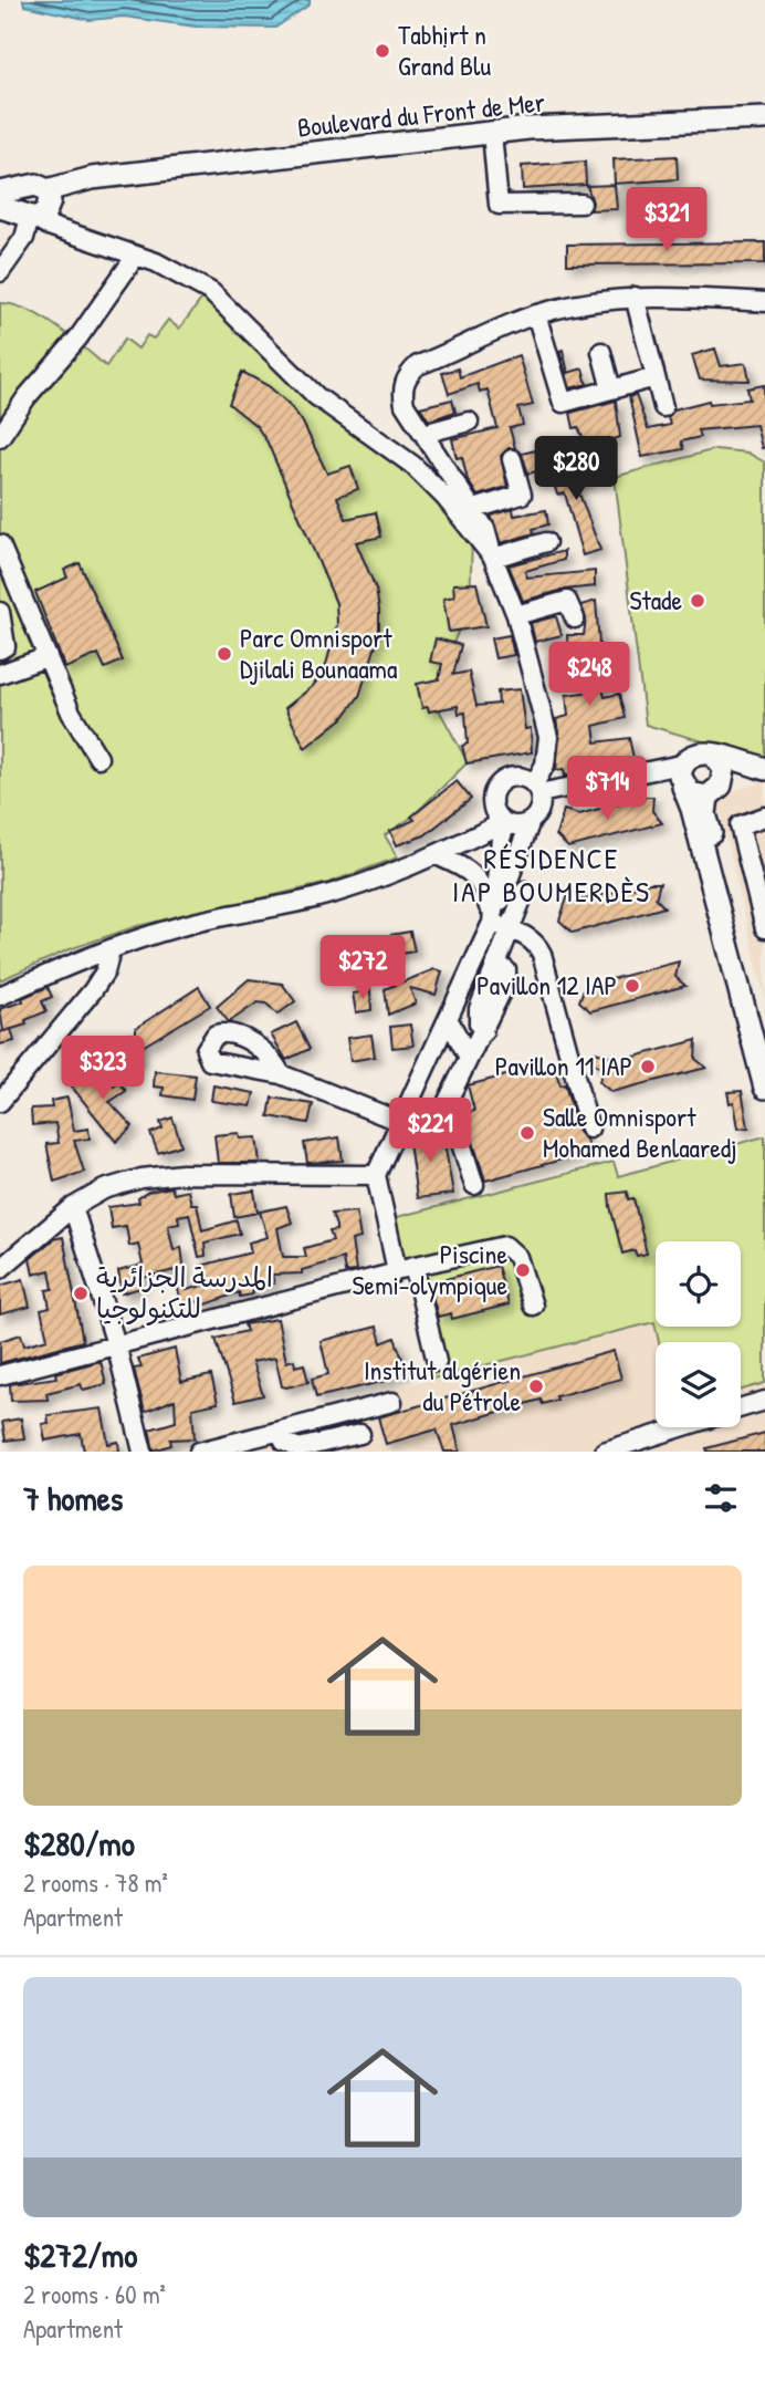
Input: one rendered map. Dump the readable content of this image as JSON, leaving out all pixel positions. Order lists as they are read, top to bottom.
{
  "streets": {
    "main road": ["Boulevard du Front de Mer"]
  },
  "districts": ["RÉSIDENCE IAP BOUMERDÈS"],
  "places": [
    "Tabḥirt n Grand Blu",
    "Stade",
    "Parc Omnisport Djilali Bounaama",
    "Pavillon 12 IAP",
    "Pavillon 11 IAP",
    "Salle Omnisport Mohamed Benlaaredj",
    "Piscine Semi-olympique",
    "المدرسة الجزائرية للتكنولوجيا",
    "Institut algérien du Pétrole"
  ],
  "page": {
    "price": [
      "$321",
      "$280",
      "$248",
      "$714",
      "$272",
      "$323",
      "$221"
    ],
    "heading": "7 homes",
    "list": [
      {
        "name": "$280/mo",
        "note": "2 rooms · 78 m² · Apartment"
      },
      {
        "name": "$272/mo",
        "note": "2 rooms · 60 m² · Apartment"
      }
    ]
  }
}
